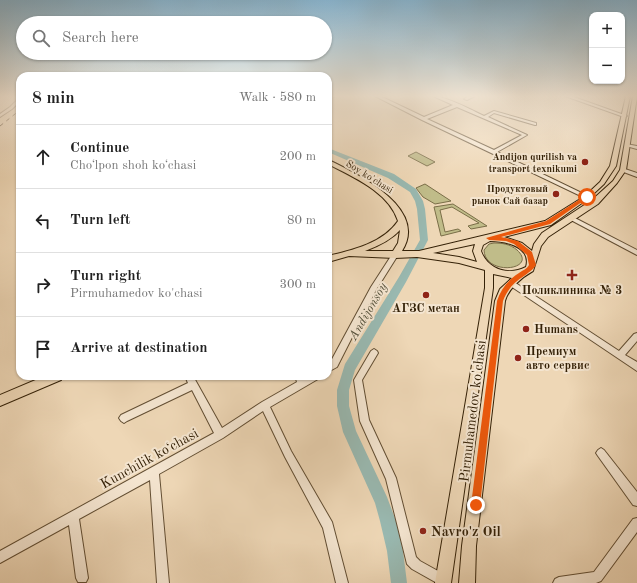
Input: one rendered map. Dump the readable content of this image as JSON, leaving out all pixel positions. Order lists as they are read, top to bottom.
{
  "streets": {
    "main road": ["Soy ko'chasi", "Pirmuhamedov ko'chasi"],
    "street": ["Kunchilik koʻchasi"]
  },
  "water": ["Andijonsoy"],
  "places": {
    "other": [
      "Andijon qurilish va transport texnikumi",
      "Продуктовый рынок Сай базар",
      "АГЗС метан",
      "Humans",
      "Премиум авто сервис",
      "Navro'z Oil"
    ],
    "health": ["Поликлиника № 3"]
  },
  "page": {
    "map_buttons": ["+", "−"],
    "search": "Search here",
    "heading": ["8 min", "Walk · 580 m"],
    "list": [
      ["Continue", "Choʻlpon shoh koʻchasi", "200 m"],
      ["Turn left", "80 m"],
      ["Turn right", "Pirmuhamedov ko'chasi", "300 m"],
      "Arrive at destination"
    ]
  }
}
